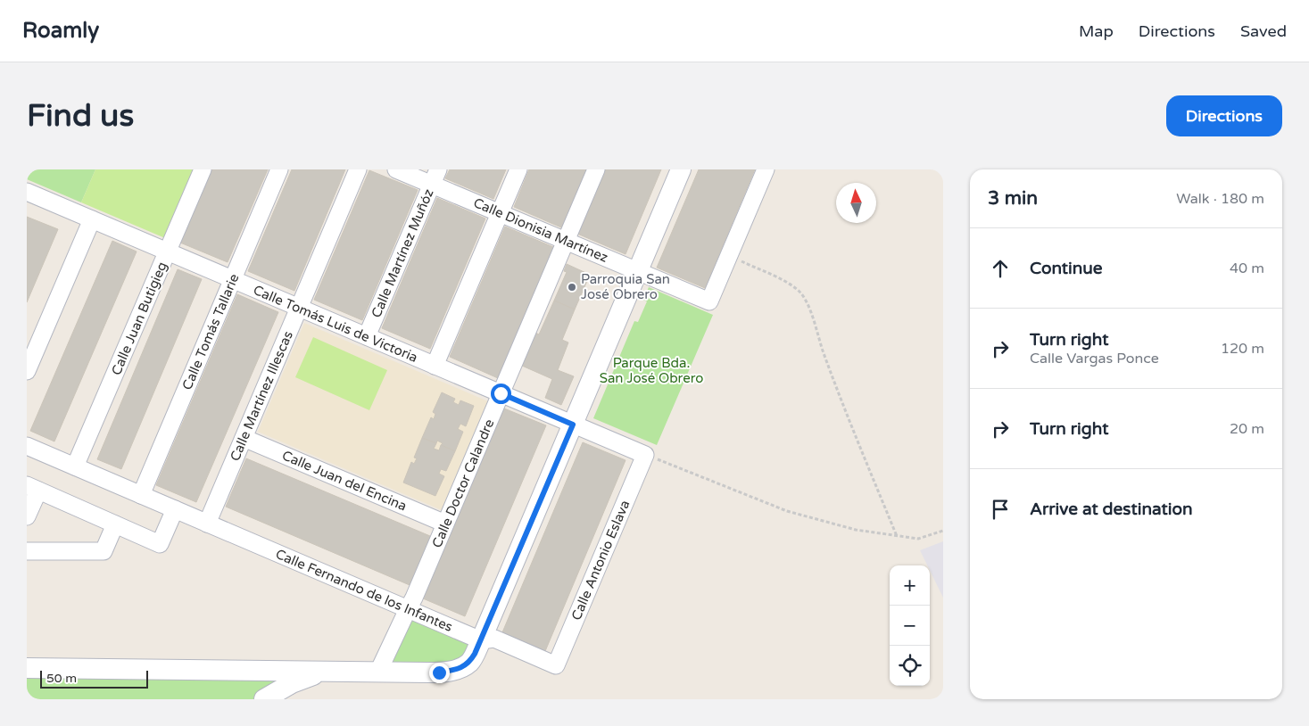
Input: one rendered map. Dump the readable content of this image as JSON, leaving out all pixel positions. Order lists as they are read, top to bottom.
{
  "streets": {
    "street": [
      "Calle Dionisia Martínez",
      "Calle Martínez Muñóz",
      "Calle Juan Butigieg",
      "Calle Tomás Luis de Victoria",
      "Calle Tomás Tallarie",
      "Calle Martínez Illescas",
      "Calle Juan del Encina",
      "Calle Doctor Calandre",
      "Calle Antonio Eslava",
      "Calle Fernando de los Infantes"
    ]
  },
  "crossings": [
    ["Calle Dionisia Martínez", "Calle Martínez Muñóz"],
    ["Calle Dionisia Martínez", "Calle Doctor Calandre"],
    ["Calle Martínez Muñóz", "Calle Tomás Luis de Victoria"],
    ["Calle Juan Butigieg", "Calle Tomás Luis de Victoria"],
    ["Calle Juan Butigieg", "Calle Fernando de los Infantes"],
    ["Calle Tomás Luis de Victoria", "Calle Tomás Tallarie"],
    ["Calle Tomás Luis de Victoria", "Calle Martínez Illescas"],
    ["Calle Tomás Luis de Victoria", "Calle Doctor Calandre"],
    ["Calle Tomás Luis de Victoria", "Calle Antonio Eslava"],
    ["Calle Tomás Tallarie", "Calle Fernando de los Infantes"],
    ["Calle Martínez Illescas", "Calle Juan del Encina"],
    ["Calle Martínez Illescas", "Calle Fernando de los Infantes"],
    ["Calle Juan del Encina", "Calle Doctor Calandre"],
    ["Calle Doctor Calandre", "Calle Fernando de los Infantes"],
    ["Calle Antonio Eslava", "Calle Fernando de los Infantes"]
  ],
  "parks": ["Parque Bda. San José Obrero"],
  "places": ["Parroquia San José Obrero"],
  "scale_bar": "50 m",
  "north": "top",
  "page": {
    "header": "Roamly",
    "nav": ["Map", "Directions", "Saved"],
    "buttons": "Directions",
    "title": "Find us",
    "heading": ["3 min", "Walk · 180 m"],
    "list": [
      ["Continue", "40 m"],
      ["Turn right", "Calle Vargas Ponce", "120 m"],
      ["Turn right", "20 m"],
      "Arrive at destination"
    ],
    "map_buttons": ["+", "−"],
    "scale": "50 m"
  }
}
